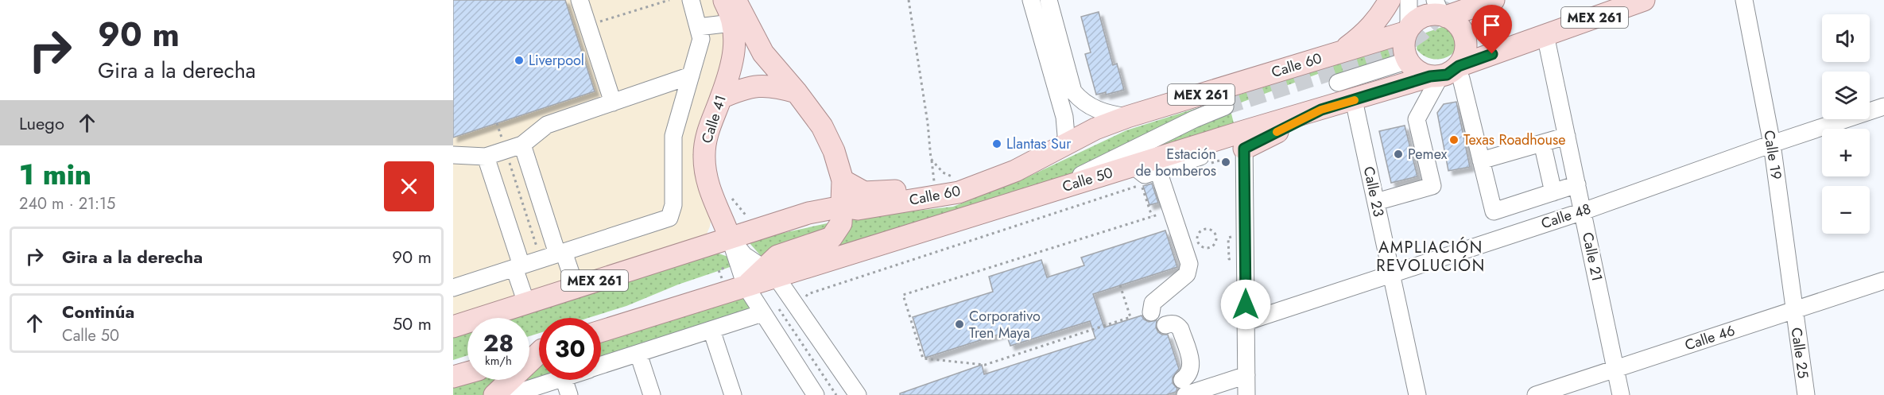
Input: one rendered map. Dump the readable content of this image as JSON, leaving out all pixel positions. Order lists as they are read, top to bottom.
{
  "streets": {
    "main road": [
      "MEX 261",
      "Calle 60",
      "Calle 41",
      "Calle 50"
    ],
    "street": [
      "Calle 19",
      "Calle 23",
      "Calle 48",
      "Calle 21",
      "Calle 46",
      "Calle 25"
    ]
  },
  "crossings": [
    ["Calle 60", "Calle 41"],
    ["Calle 60", "Calle 50"],
    ["Calle 41", "Calle 50"],
    ["Calle 19", "Calle 48"],
    ["Calle 19", "Calle 46"],
    ["Calle 19", "Calle 25"],
    ["Calle 50", "Calle 23"],
    ["Calle 50", "Calle 21"],
    ["Calle 23", "Calle 48"],
    ["Calle 48", "Calle 21"],
    ["Calle 21", "Calle 46"],
    ["Calle 46", "Calle 25"]
  ],
  "districts": ["AMPLIACIÓN REVOLUCIÓN"],
  "places": [
    "Liverpool",
    "Texas Roadhouse",
    "Llantas Sur",
    "Pemex",
    "Estación de bomberos",
    "Corporativo Tren Maya"
  ],
  "page": {
    "turn": ["90 m", "Gira a la derecha"],
    "map_buttons": ["+", "−"],
    "then": "Luego",
    "heading": ["1 min", "240 m · 21:15"],
    "list": [
      {
        "name": "Gira a la derecha",
        "value": "90 m"
      },
      {
        "name": "Continúa",
        "note": "Calle 50",
        "value": "50 m"
      }
    ],
    "speed": "28 km/h",
    "limit": "30"
  }
}
